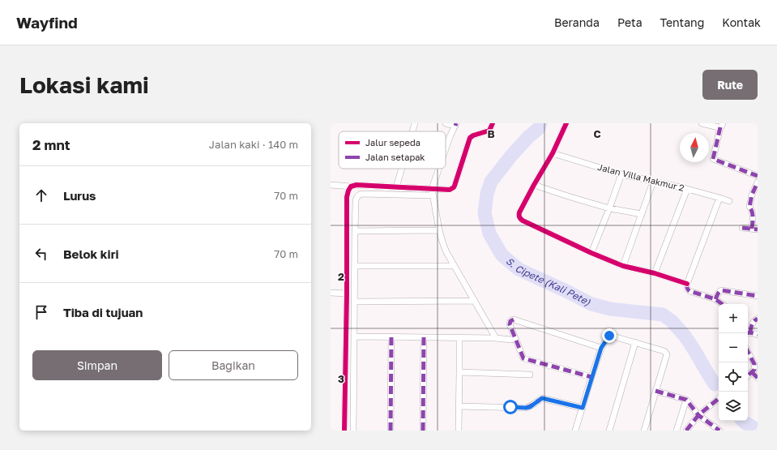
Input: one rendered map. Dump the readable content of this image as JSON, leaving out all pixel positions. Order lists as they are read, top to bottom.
{
  "streets": {
    "street": ["Jalan Villa Makmur 2"]
  },
  "water": ["S. Cipete (Kali Pete)"],
  "legend": ["Jalur sepeda", "Jalan setapak"],
  "north": "top",
  "page": {
    "header": "Wayfind",
    "nav": [
      "Beranda",
      "Peta",
      "Tentang",
      "Kontak"
    ],
    "buttons": [
      "Rute",
      ["Simpan", "Bagikan"]
    ],
    "title": "Lokasi kami",
    "heading": ["2 mnt", "Jalan kaki · 140 m"],
    "list": [
      ["Lurus", "70 m"],
      ["Belok kiri", "70 m"],
      "Tiba di tujuan"
    ],
    "map_buttons": ["+", "−"]
  },
  "grid": {
    "columns": ["B", "C"],
    "rows": ["2", "3"]
  }
}
